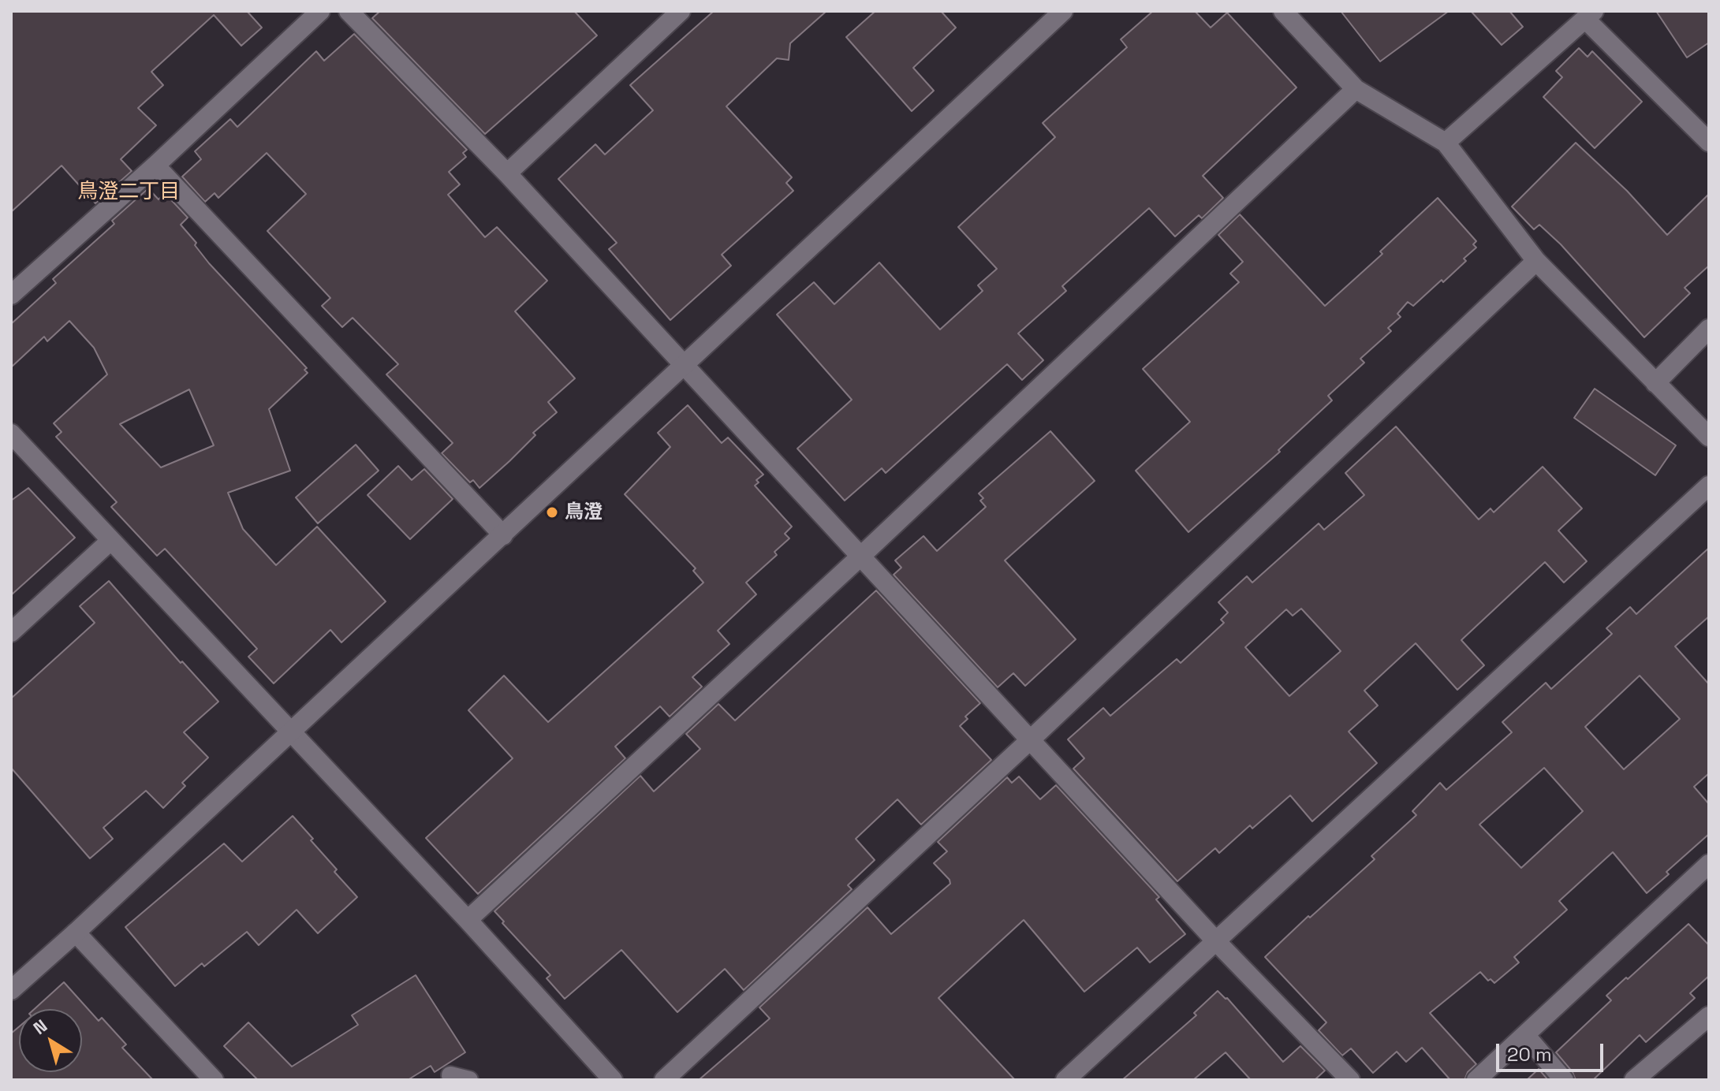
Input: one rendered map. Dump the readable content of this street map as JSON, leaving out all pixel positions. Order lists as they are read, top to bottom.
{
  "districts": ["鳥澄二丁目"],
  "places": ["鳥澄"],
  "scale_bar": "20 m",
  "north": "top left"
}
